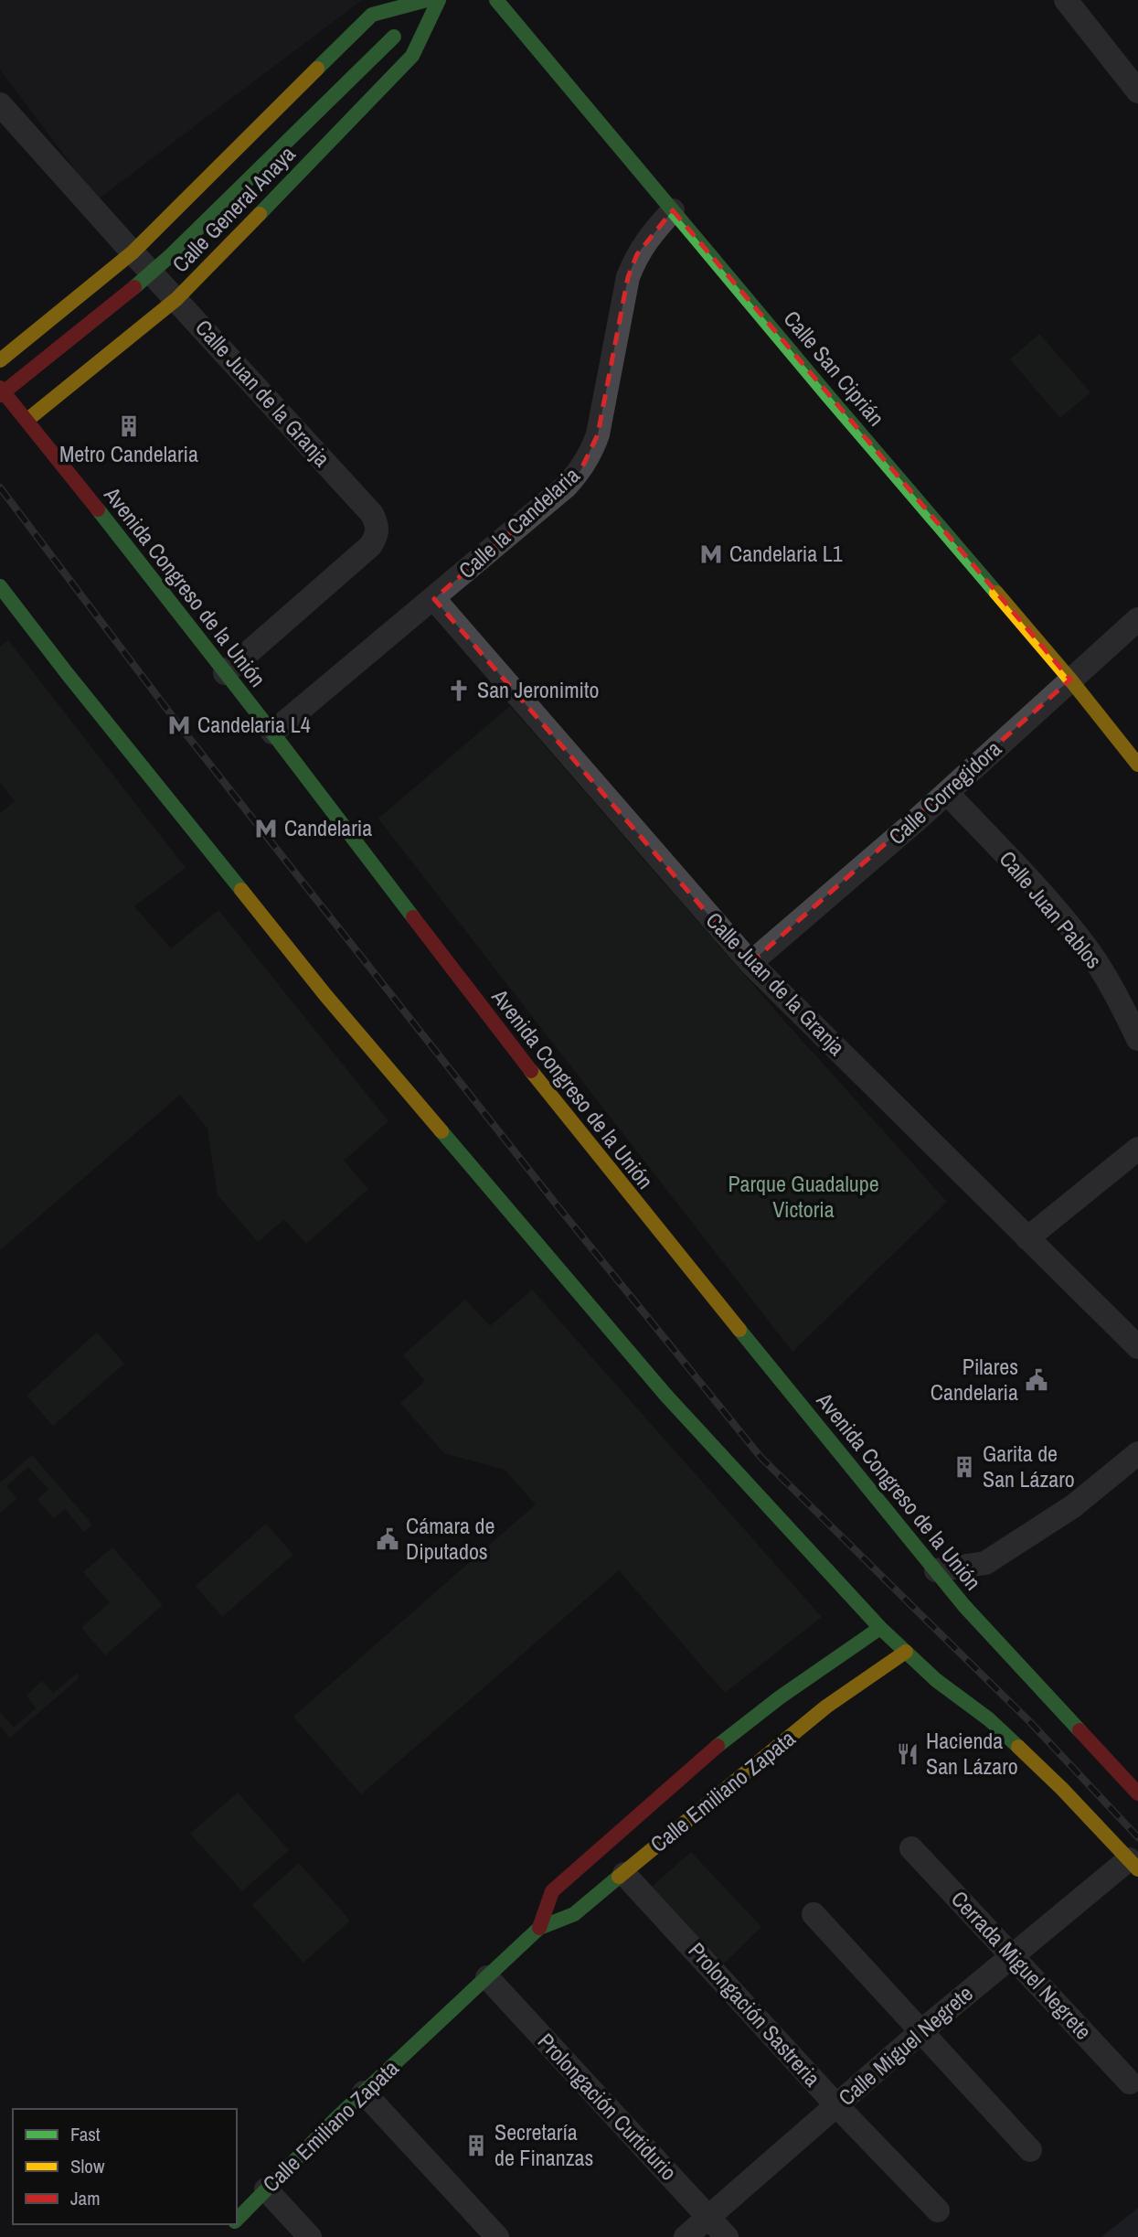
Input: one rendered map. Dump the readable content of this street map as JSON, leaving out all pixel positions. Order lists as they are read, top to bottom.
{
  "streets": {
    "street": [
      "Calle General Anaya",
      "Calle San Ciprián",
      "Calle Juan de la Granja",
      "Calle la Candelaria",
      "Avenida Congreso de la Unión",
      "Calle Corregidora",
      "Calle Juan Pablos",
      "Calle Emiliano Zapata",
      "Cerrada Miguel Negrete",
      "Prolongación Sastreria",
      "Calle Miguel Negrete",
      "Prolongación Curtidurio"
    ]
  },
  "crossings": [
    ["Calle General Anaya", "Calle Juan de la Granja"],
    ["Calle General Anaya", "Avenida Congreso de la Unión"],
    ["Calle San Ciprián", "Calle la Candelaria"],
    ["Calle San Ciprián", "Calle Corregidora"],
    ["Calle Juan de la Granja", "Calle la Candelaria"],
    ["Calle Juan de la Granja", "Avenida Congreso de la Unión"],
    ["Calle Juan de la Granja", "Calle Corregidora"],
    ["Calle la Candelaria", "Avenida Congreso de la Unión"],
    ["Calle Corregidora", "Calle Juan Pablos"],
    ["Calle Emiliano Zapata", "Prolongación Sastreria"],
    ["Calle Emiliano Zapata", "Prolongación Curtidurio"],
    ["Cerrada Miguel Negrete", "Calle Miguel Negrete"],
    ["Prolongación Sastreria", "Calle Miguel Negrete"],
    ["Calle Miguel Negrete", "Prolongación Curtidurio"]
  ],
  "parks": ["Parque Guadalupe Victoria"],
  "places": {
    "building": ["Metro Candelaria", "Garita de San Lázaro", "Secretaría de Finanzas"],
    "metro station": ["Candelaria L1", "Candelaria L4", "Candelaria"],
    "church": ["San Jeronimito"],
    "public building": ["Pilares Candelaria", "Cámara de Diputados"],
    "restaurant": ["Hacienda San Lázaro"]
  },
  "legend": ["Fast", "Slow", "Jam"]
}
